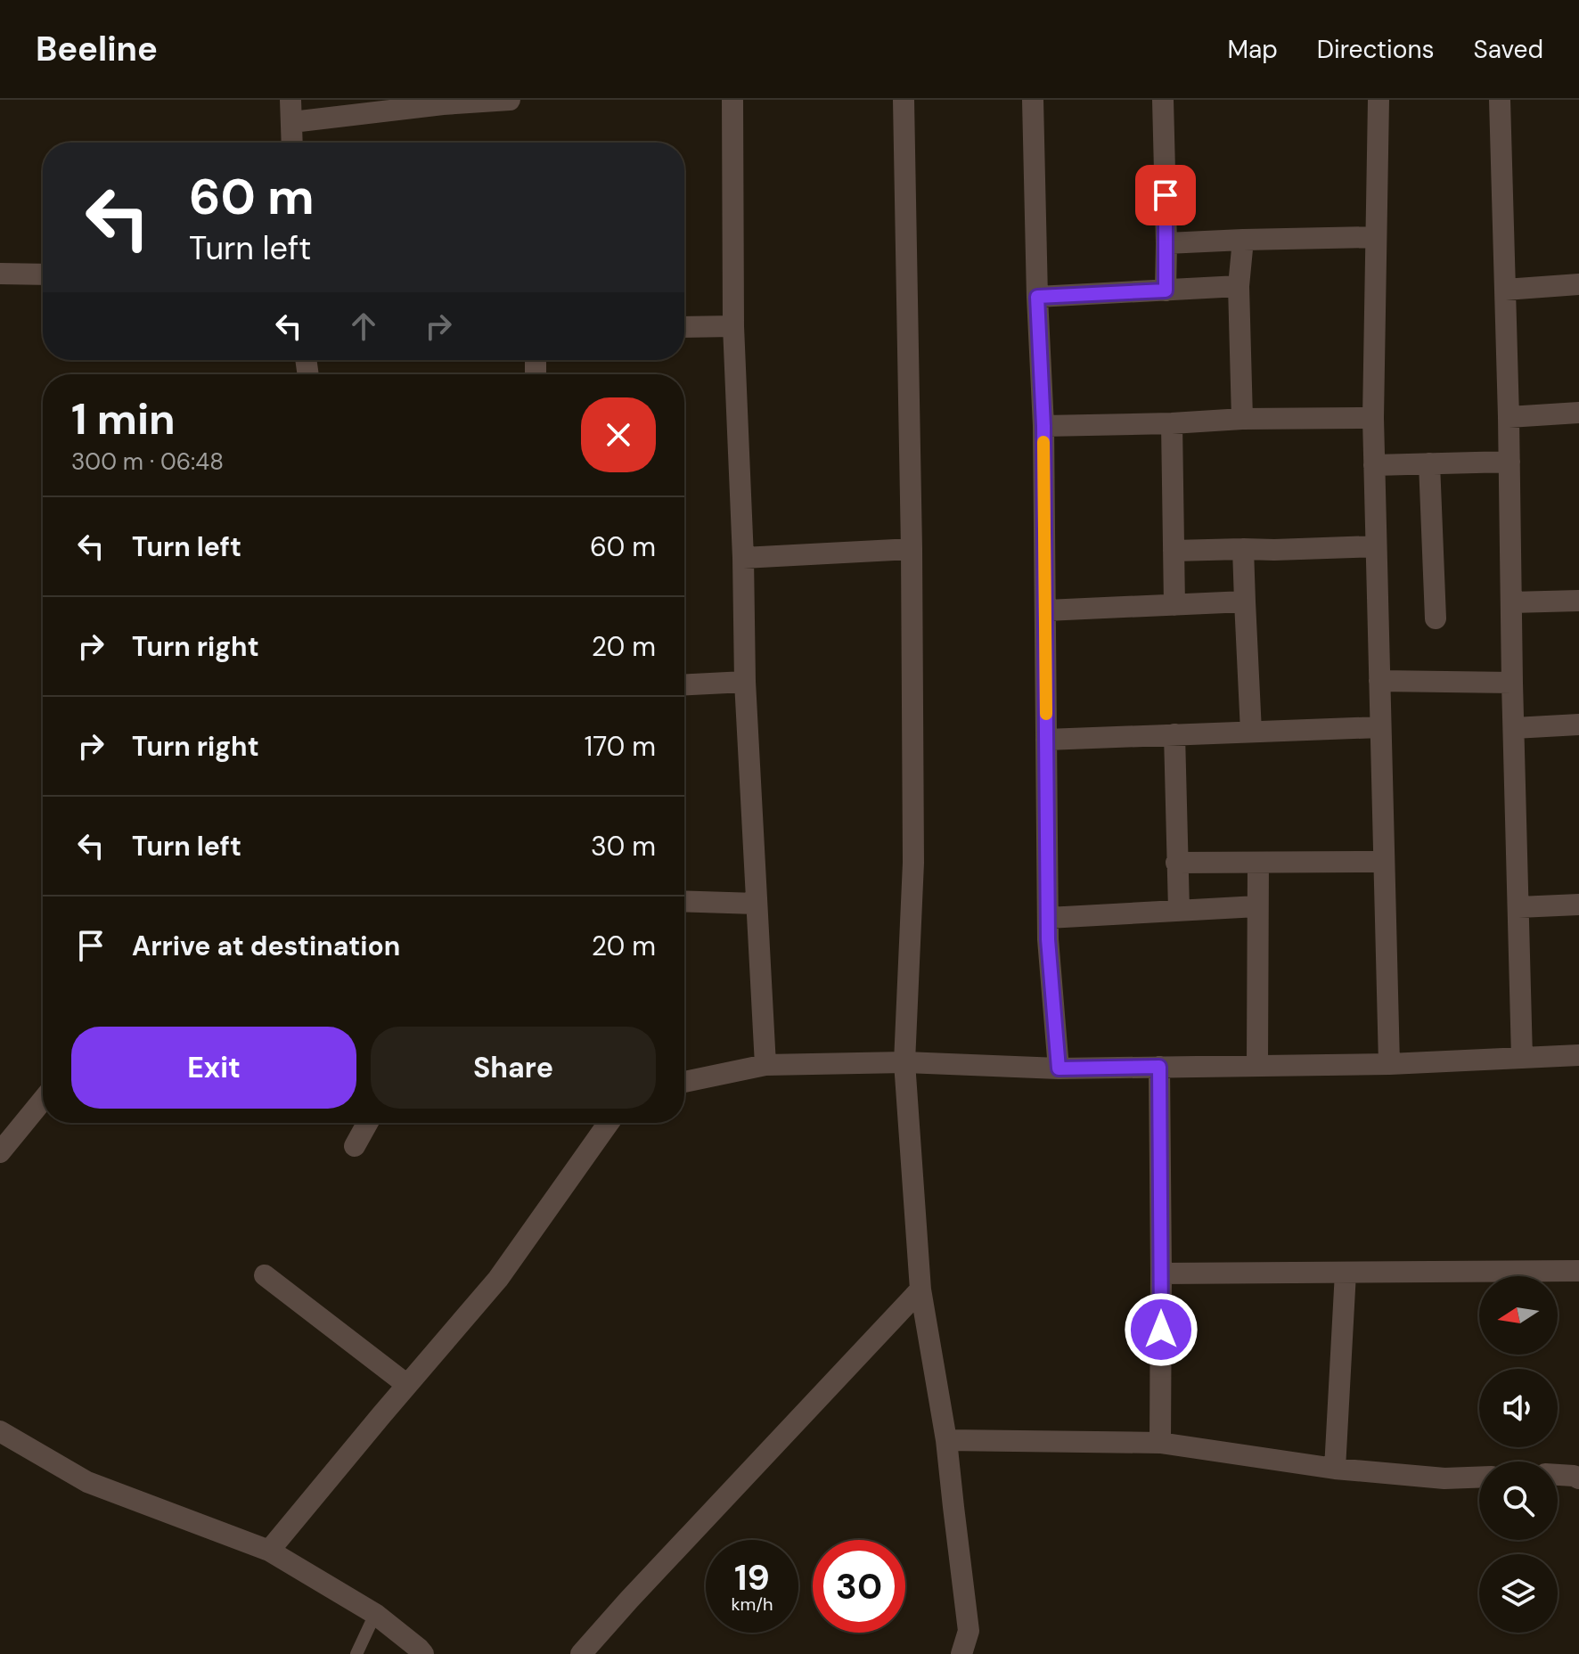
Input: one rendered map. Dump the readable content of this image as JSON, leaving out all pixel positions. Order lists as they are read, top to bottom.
{
  "north": "left",
  "page": {
    "header": "Beeline",
    "nav": ["Map", "Directions", "Saved"],
    "turn": ["60 m", "Turn left"],
    "heading": ["1 min", "300 m · 06:48"],
    "list": [
      {
        "name": "Turn left",
        "value": "60 m"
      },
      {
        "name": "Turn right",
        "value": "20 m"
      },
      {
        "name": "Turn right",
        "value": "170 m"
      },
      {
        "name": "Turn left",
        "value": "30 m"
      },
      {
        "name": "Arrive at destination",
        "value": "20 m"
      }
    ],
    "buttons": ["Exit", "Share"],
    "speed": "19 km/h",
    "limit": "30"
  }
}
